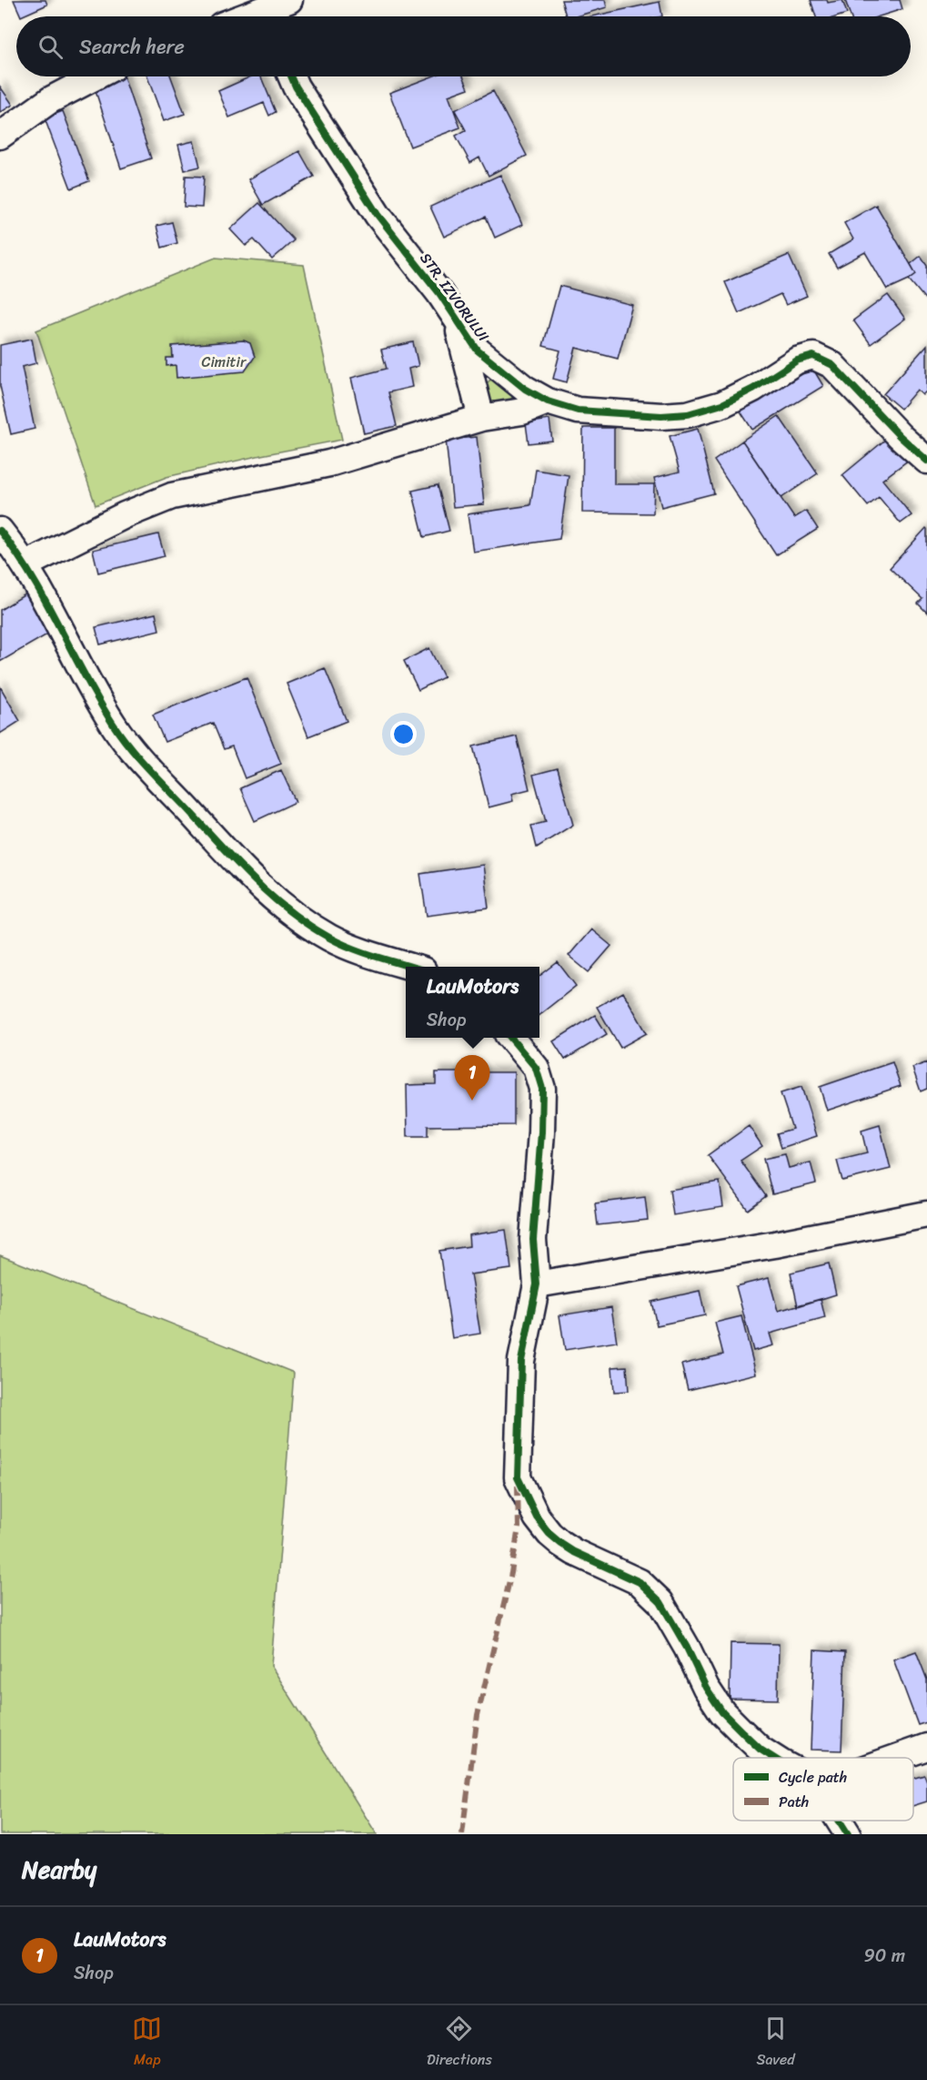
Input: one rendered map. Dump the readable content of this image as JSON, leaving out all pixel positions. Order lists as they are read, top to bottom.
{
  "streets": {
    "street": ["STR. IZVORULUI"]
  },
  "parks": ["Cimitir"],
  "legend": ["Cycle path", "Path"],
  "page": {
    "search": "Search here",
    "popup": ["LauMotors", "Shop"],
    "pins": "1",
    "heading": "Nearby",
    "list": [
      {
        "mark": "1",
        "name": "LauMotors",
        "note": "Shop",
        "value": "90 m"
      }
    ],
    "nav": ["Map", "Directions", "Saved"]
  }
}
